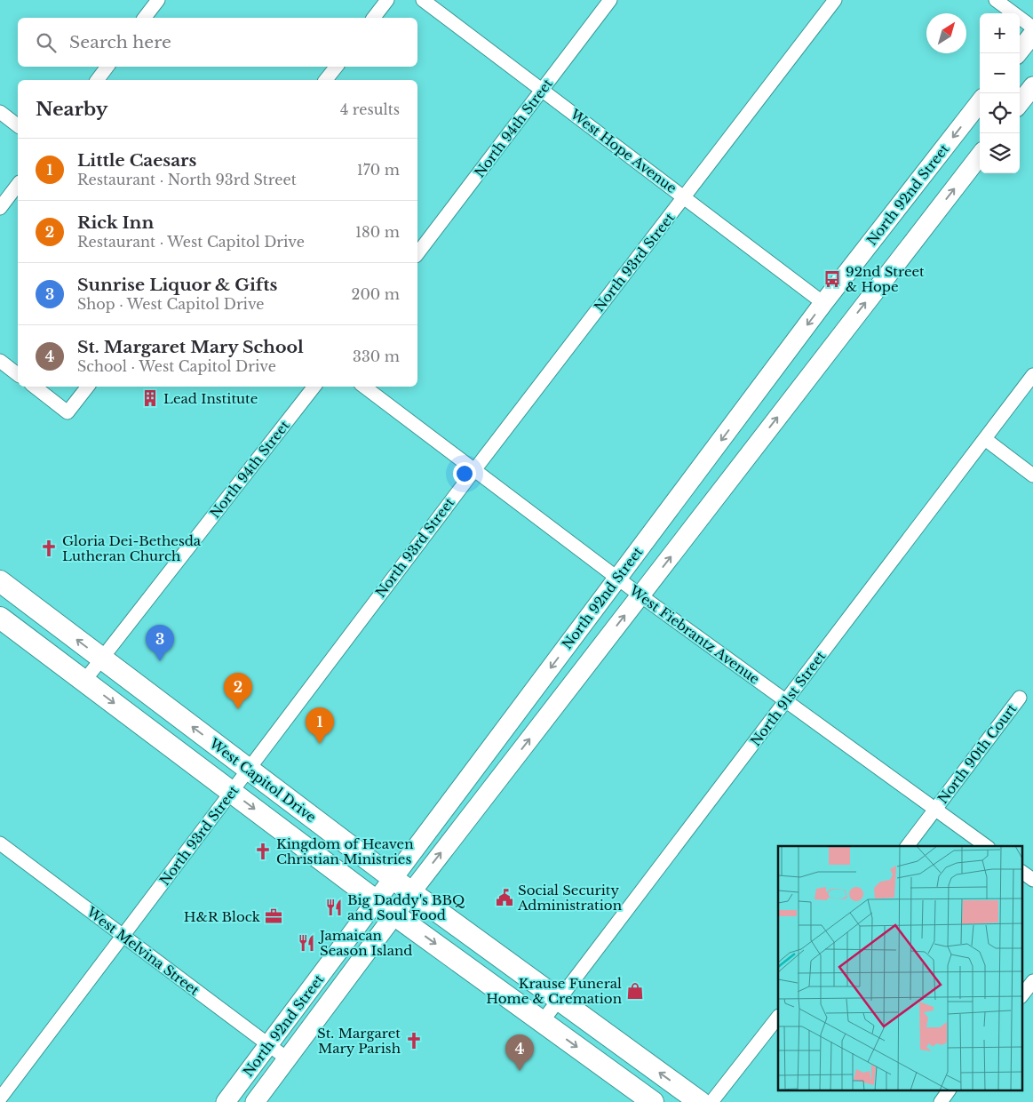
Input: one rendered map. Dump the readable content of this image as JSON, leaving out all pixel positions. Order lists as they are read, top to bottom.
{
  "streets": {
    "main road": ["North 92nd Street", "West Capitol Drive"],
    "street": [
      "North 94th Street",
      "West Hope Avenue",
      "North 93rd Street",
      "West Fiebrantz Avenue",
      "North 91st Street",
      "North 90th Court",
      "West Melvina Street"
    ]
  },
  "crossings": [
    ["North 94th Street", "West Hope Avenue"],
    ["North 94th Street", "West Capitol Drive"],
    ["West Hope Avenue", "North 92nd Street"],
    ["West Hope Avenue", "North 93rd Street"],
    ["North 92nd Street", "West Fiebrantz Avenue"],
    ["North 92nd Street", "West Capitol Drive"],
    ["North 92nd Street", "West Melvina Street"],
    ["North 93rd Street", "West Fiebrantz Avenue"],
    ["North 93rd Street", "West Capitol Drive"],
    ["North 93rd Street", "West Melvina Street"],
    ["West Fiebrantz Avenue", "North 91st Street"],
    ["West Fiebrantz Avenue", "North 90th Court"],
    ["North 91st Street", "West Capitol Drive"]
  ],
  "places": {
    "bus stop": ["92nd Street & Hope"],
    "building": ["Lead Institute"],
    "church": ["Gloria Dei-Bethesda Lutheran Church", "Kingdom of Heaven Christian Ministries", "St. Margaret Mary Parish"],
    "public building": ["Social Security Administration"],
    "restaurant": ["Big Daddy's BBQ and Soul Food", "Jamaican Season Island"],
    "office": ["H&R Block"],
    "shop": ["Krause Funeral Home & Cremation"]
  },
  "north": "top right",
  "page": {
    "map_buttons": ["+", "−"],
    "search": "Search here",
    "heading": ["Nearby", "4 results"],
    "list": [
      {
        "mark": "1",
        "name": "Little Caesars",
        "note": "Restaurant · North 93rd Street",
        "value": "170 m"
      },
      {
        "mark": "2",
        "name": "Rick Inn",
        "note": "Restaurant · West Capitol Drive",
        "value": "180 m"
      },
      {
        "mark": "3",
        "name": "Sunrise Liquor & Gifts",
        "note": "Shop · West Capitol Drive",
        "value": "200 m"
      },
      {
        "mark": "4",
        "name": "St. Margaret Mary School",
        "note": "School · West Capitol Drive",
        "value": "330 m"
      }
    ],
    "pins": [
      "3",
      "2",
      "1",
      "4"
    ]
  }
}
